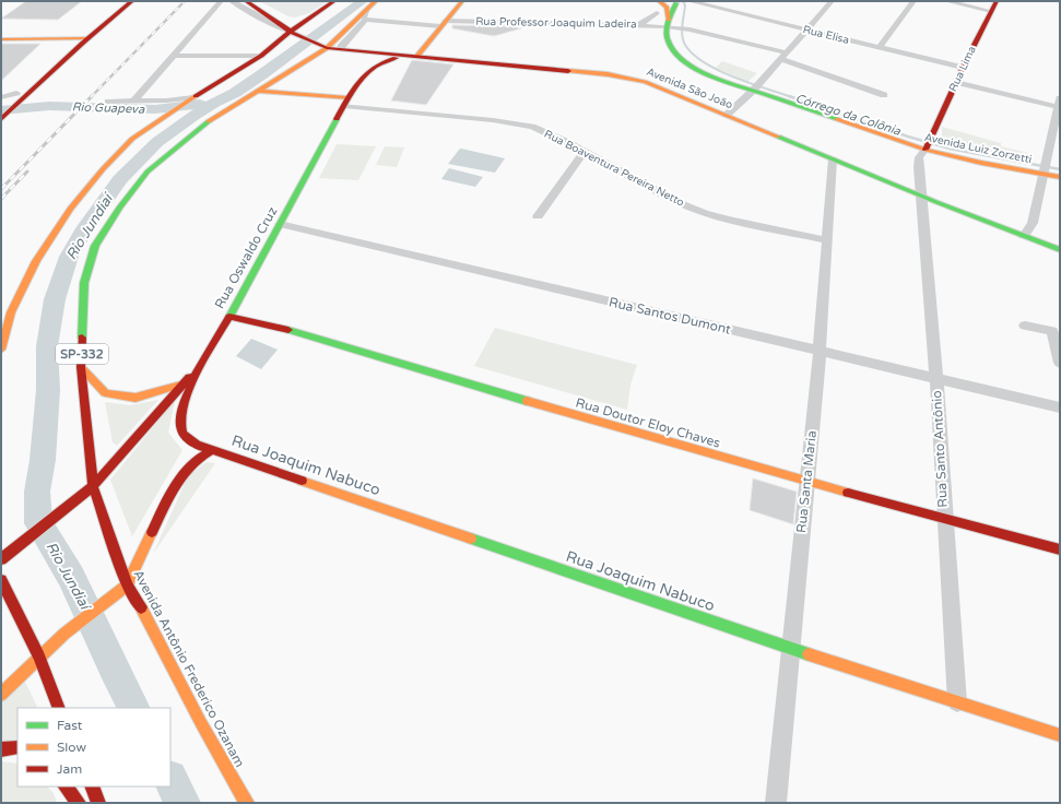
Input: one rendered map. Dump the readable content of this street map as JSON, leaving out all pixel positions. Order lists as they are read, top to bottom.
{
  "streets": {
    "main road": [
      "Rua Lima",
      "Avenida São João",
      "Avenida Luiz Zorzetti",
      "Rua Oswaldo Cruz",
      "SP-332",
      "Rua Doutor Eloy Chaves",
      "Rua Joaquim Nabuco",
      "Avenida Antônio Frederico Ozanam"
    ],
    "street": [
      "Rua Professor Joaquim Ladeira",
      "Rua Elisa",
      "Rua Boaventura Pereira Netto",
      "Rua Santos Dumont",
      "Rua Santo Antônio",
      "Rua Santa Maria"
    ]
  },
  "crossings": [
    ["Rua Professor Joaquim Ladeira", "Avenida Luiz Zorzetti"],
    ["Rua Elisa", "Rua Lima"],
    ["Rua Lima", "Avenida São João"],
    ["Rua Lima", "Avenida Luiz Zorzetti"],
    ["Rua Lima", "Rua Santo Antônio"],
    ["Avenida São João", "Rua Oswaldo Cruz"],
    ["Avenida São João", "Rua Santo Antônio"],
    ["Avenida São João", "Rua Santa Maria"],
    ["Avenida São João", "Avenida Antônio Frederico Ozanam"],
    ["Rua Boaventura Pereira Netto", "Rua Oswaldo Cruz"],
    ["Rua Boaventura Pereira Netto", "Rua Santa Maria"],
    ["Rua Oswaldo Cruz", "Rua Santos Dumont"],
    ["Rua Oswaldo Cruz", "Rua Doutor Eloy Chaves"],
    ["Rua Oswaldo Cruz", "Rua Joaquim Nabuco"],
    ["Rua Santos Dumont", "Rua Santo Antônio"],
    ["Rua Santos Dumont", "Rua Santa Maria"],
    ["Rua Doutor Eloy Chaves", "Rua Santo Antônio"],
    ["Rua Doutor Eloy Chaves", "Rua Santa Maria"],
    ["Rua Santo Antônio", "Rua Joaquim Nabuco"],
    ["Rua Joaquim Nabuco", "Rua Santa Maria"]
  ],
  "water": ["Rio Guapeva", "Córrego da Colônia", "Rio Jundiaí"],
  "legend": ["Fast", "Slow", "Jam"]
}
